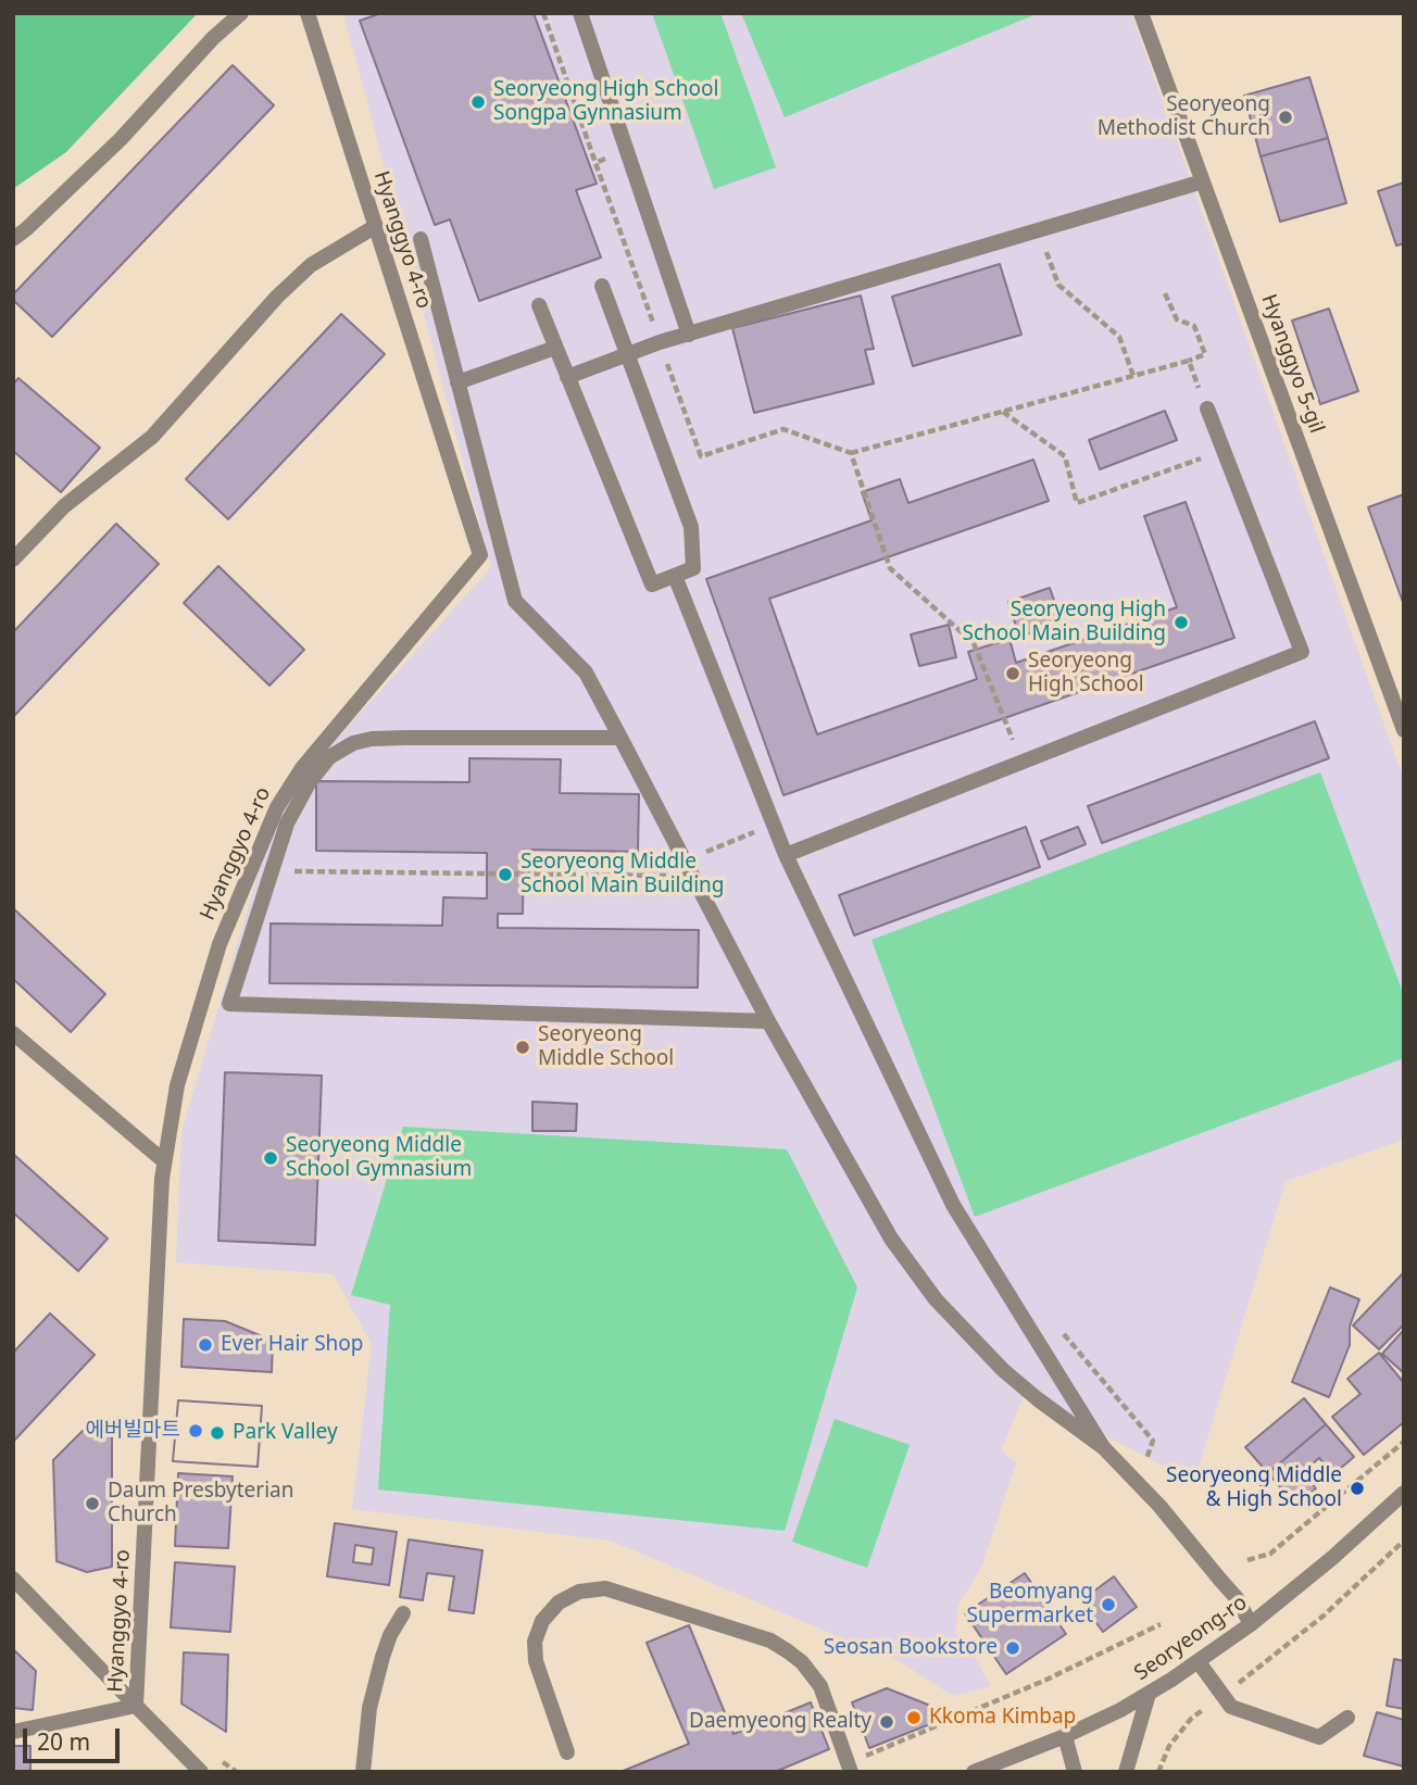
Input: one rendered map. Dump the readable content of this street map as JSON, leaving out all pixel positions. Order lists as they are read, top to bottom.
{
  "streets": {
    "street": ["Hyanggyo 4-ro", "Hyanggyo 5-gil", "Seoryeong-ro"]
  },
  "places": [
    "Seoryeong High School Songpa Gynnasium",
    "Seoryeong Methodist Church",
    "Seoryeong High School Main Building",
    "Seoryeong High School",
    "Seoryeong Middle School Main Building",
    "Seoryeong Middle School",
    "Seoryeong Middle School Gymnasium",
    "Ever Hair Shop",
    "에버빌마트",
    "Park Valley",
    "Seoryeong Middle & High School",
    "Daum Presbyterian Church",
    "Beomyang Supermarket",
    "Seosan Bookstore",
    "Kkoma Kimbap",
    "Daemyeong Realty"
  ],
  "scale_bar": "20 m"
}
